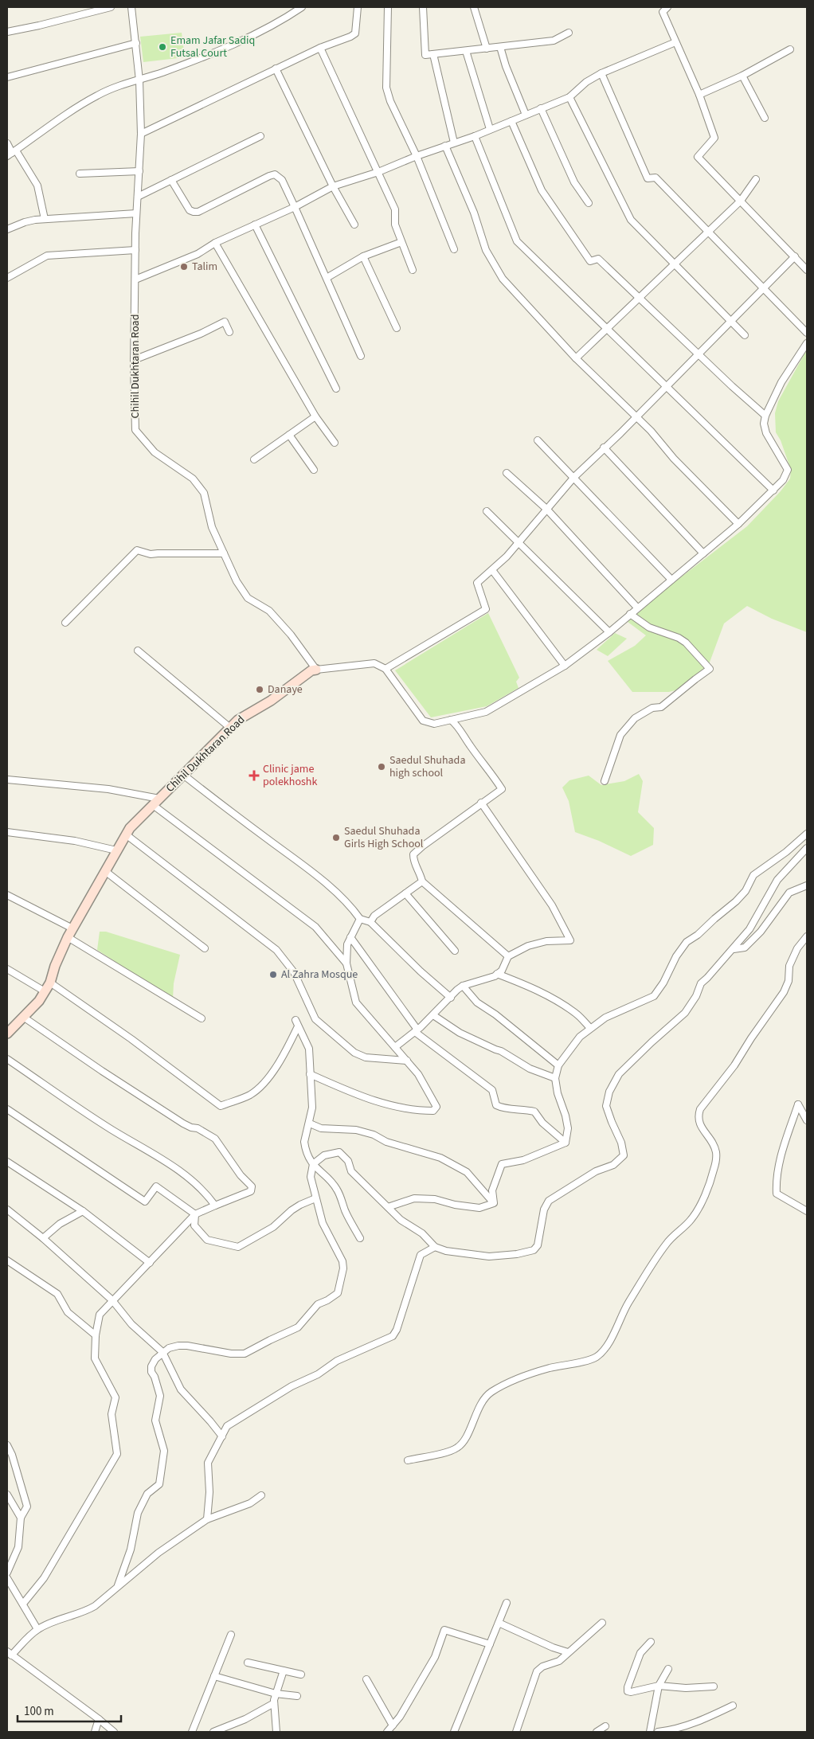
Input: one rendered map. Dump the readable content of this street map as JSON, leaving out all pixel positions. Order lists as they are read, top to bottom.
{
  "streets": {
    "street": ["Chihil Dukhtaran Road"]
  },
  "places": {
    "other": [
      "Emam Jafar Sadiq Futsal Court",
      "Talim",
      "Danaye",
      "Saedul Shuhada high school",
      "Saedul Shuhada Girls High School",
      "Al Zahra Mosque"
    ],
    "health": ["Clinic jame polekhoshk"]
  },
  "scale_bar": "100 m"
}
